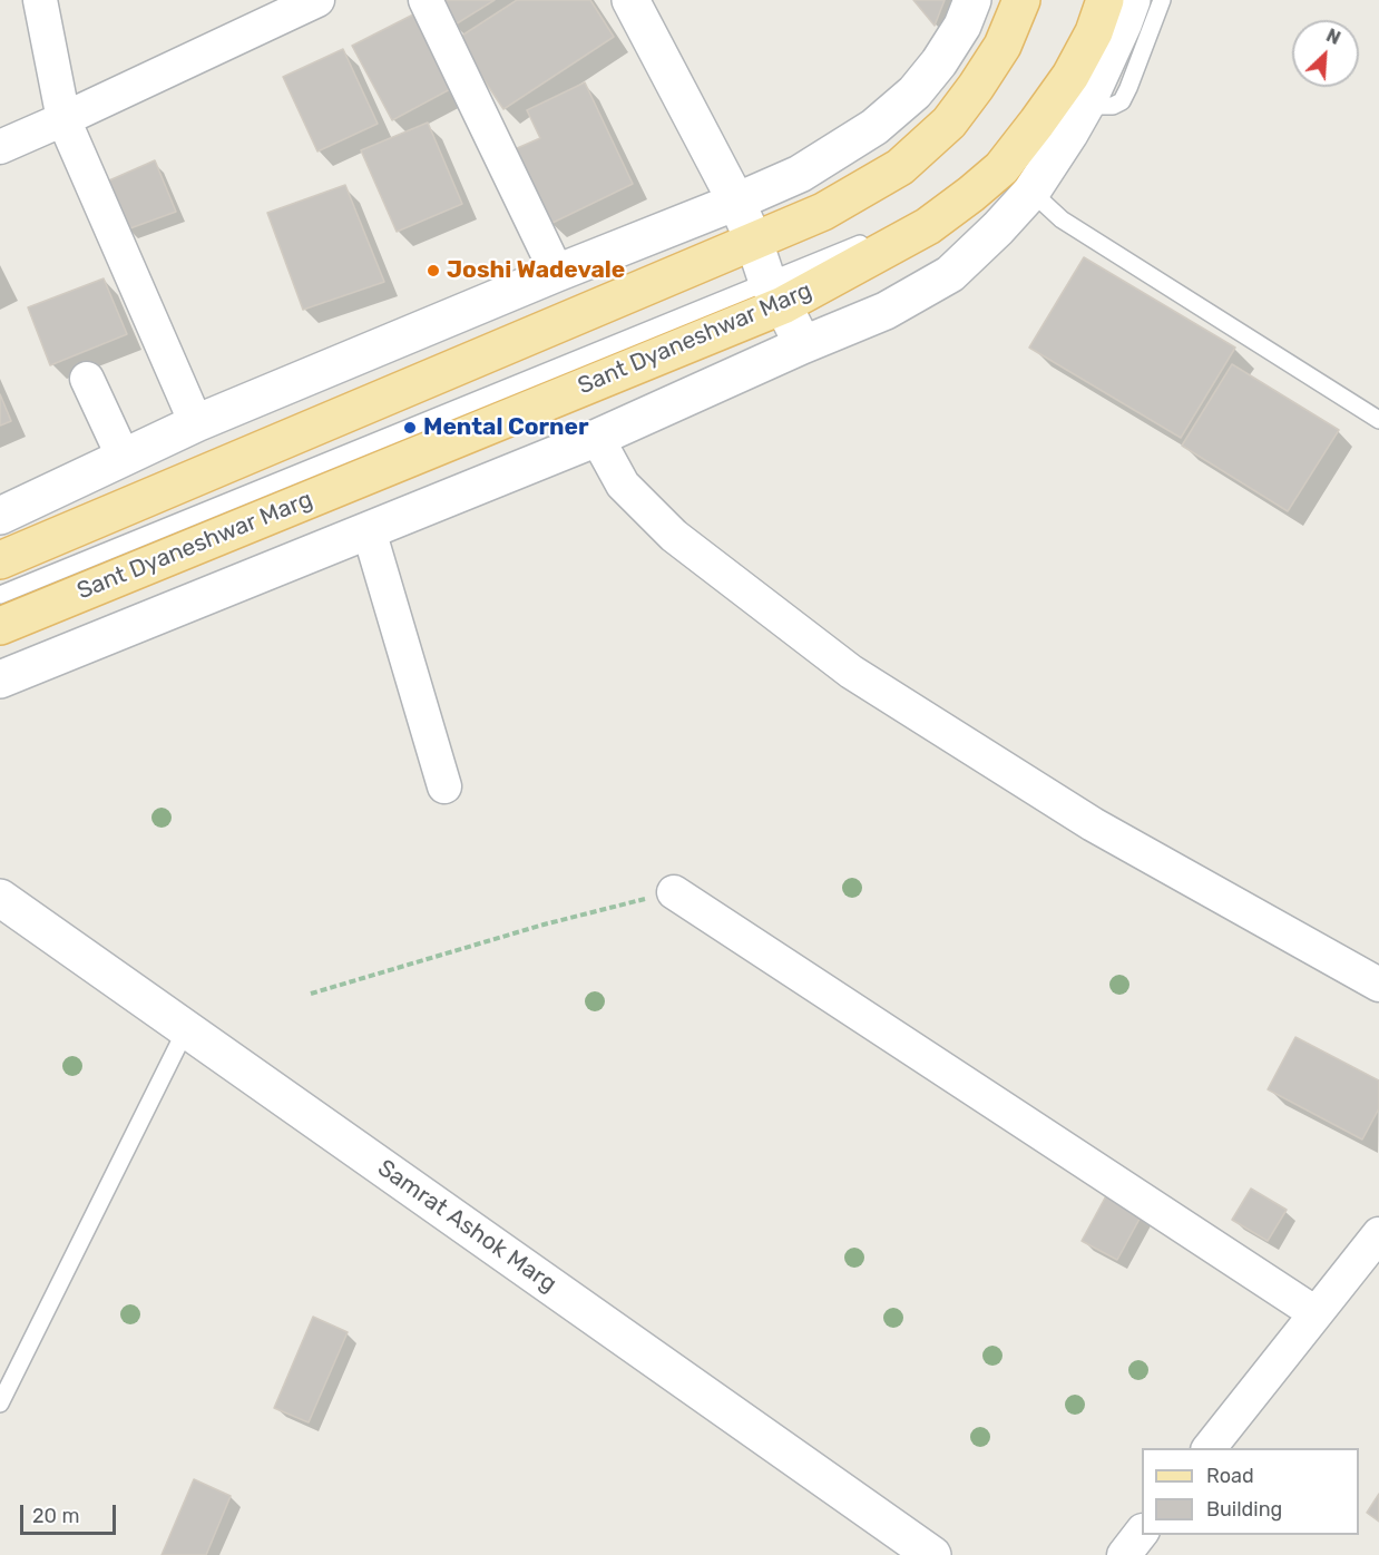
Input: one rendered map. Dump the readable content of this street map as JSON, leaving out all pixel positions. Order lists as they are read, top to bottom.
{
  "streets": {
    "main road": ["Sant Dyaneshwar Marg"],
    "street": ["Samrat Ashok Marg"]
  },
  "places": ["Joshi Wadevale", "Mental Corner"],
  "legend": ["Road", "Building"],
  "scale_bar": "20 m",
  "north": "top right"
}
